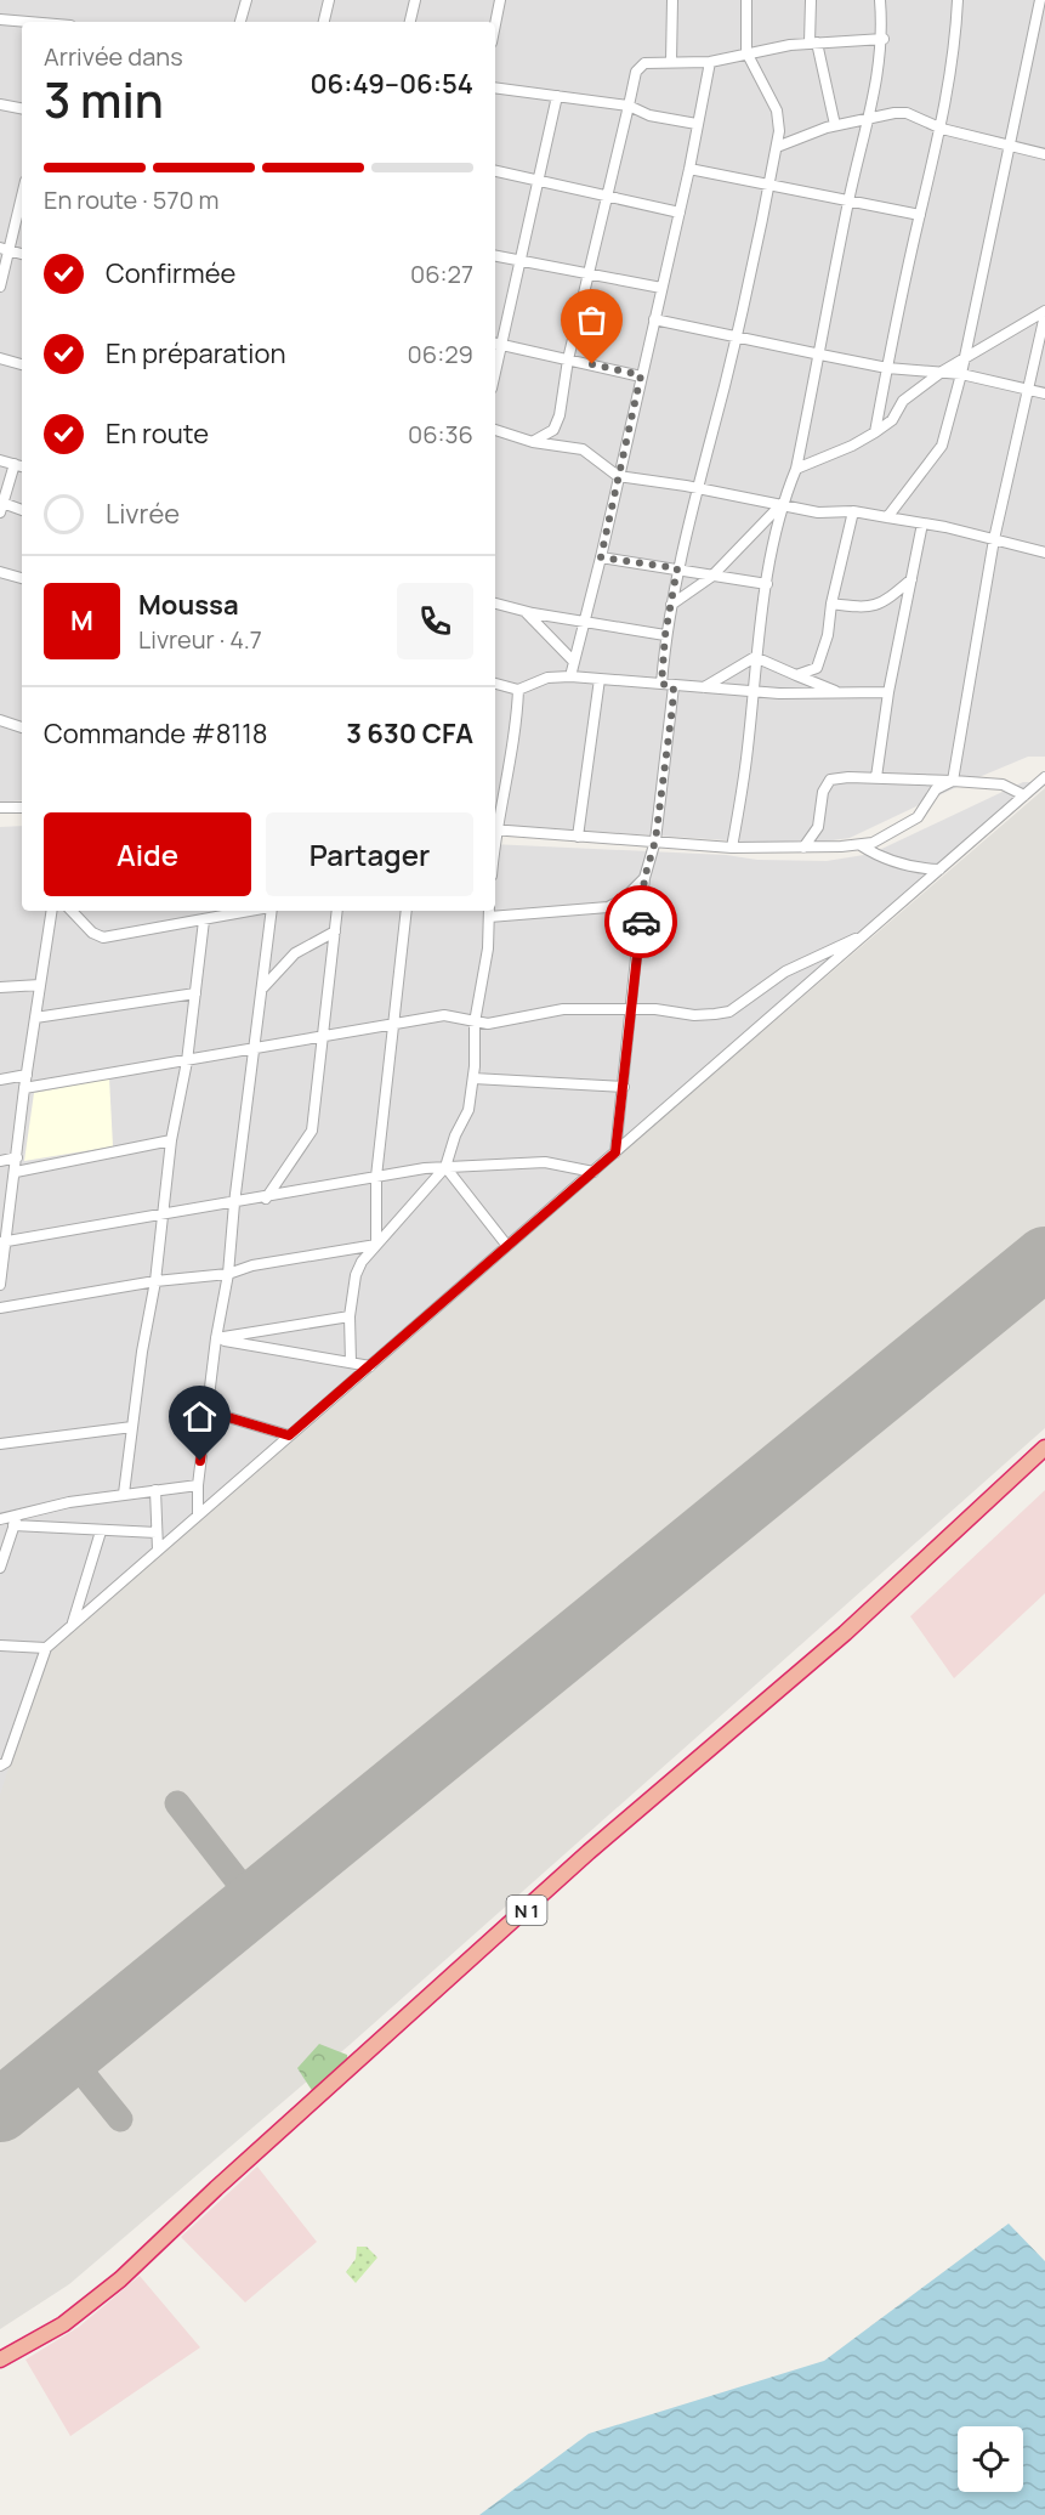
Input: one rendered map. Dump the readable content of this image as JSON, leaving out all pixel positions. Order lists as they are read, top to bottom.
{
  "streets": {
    "highway": ["N 1"]
  },
  "page": {
    "heading": ["3 min", "Arrivée dans", "06:49–06:54"],
    "panel": [
      "Moussa",
      "Livreur · 4.7",
      "Commande #8118",
      "3 630 CFA"
    ],
    "bar": "En route · 570 m",
    "list": [
      ["Confirmée", "06:27"],
      ["En préparation", "06:29"],
      ["En route", "06:36"],
      "Livrée"
    ],
    "round": "M",
    "buttons": ["Aide", "Partager"]
  }
}
